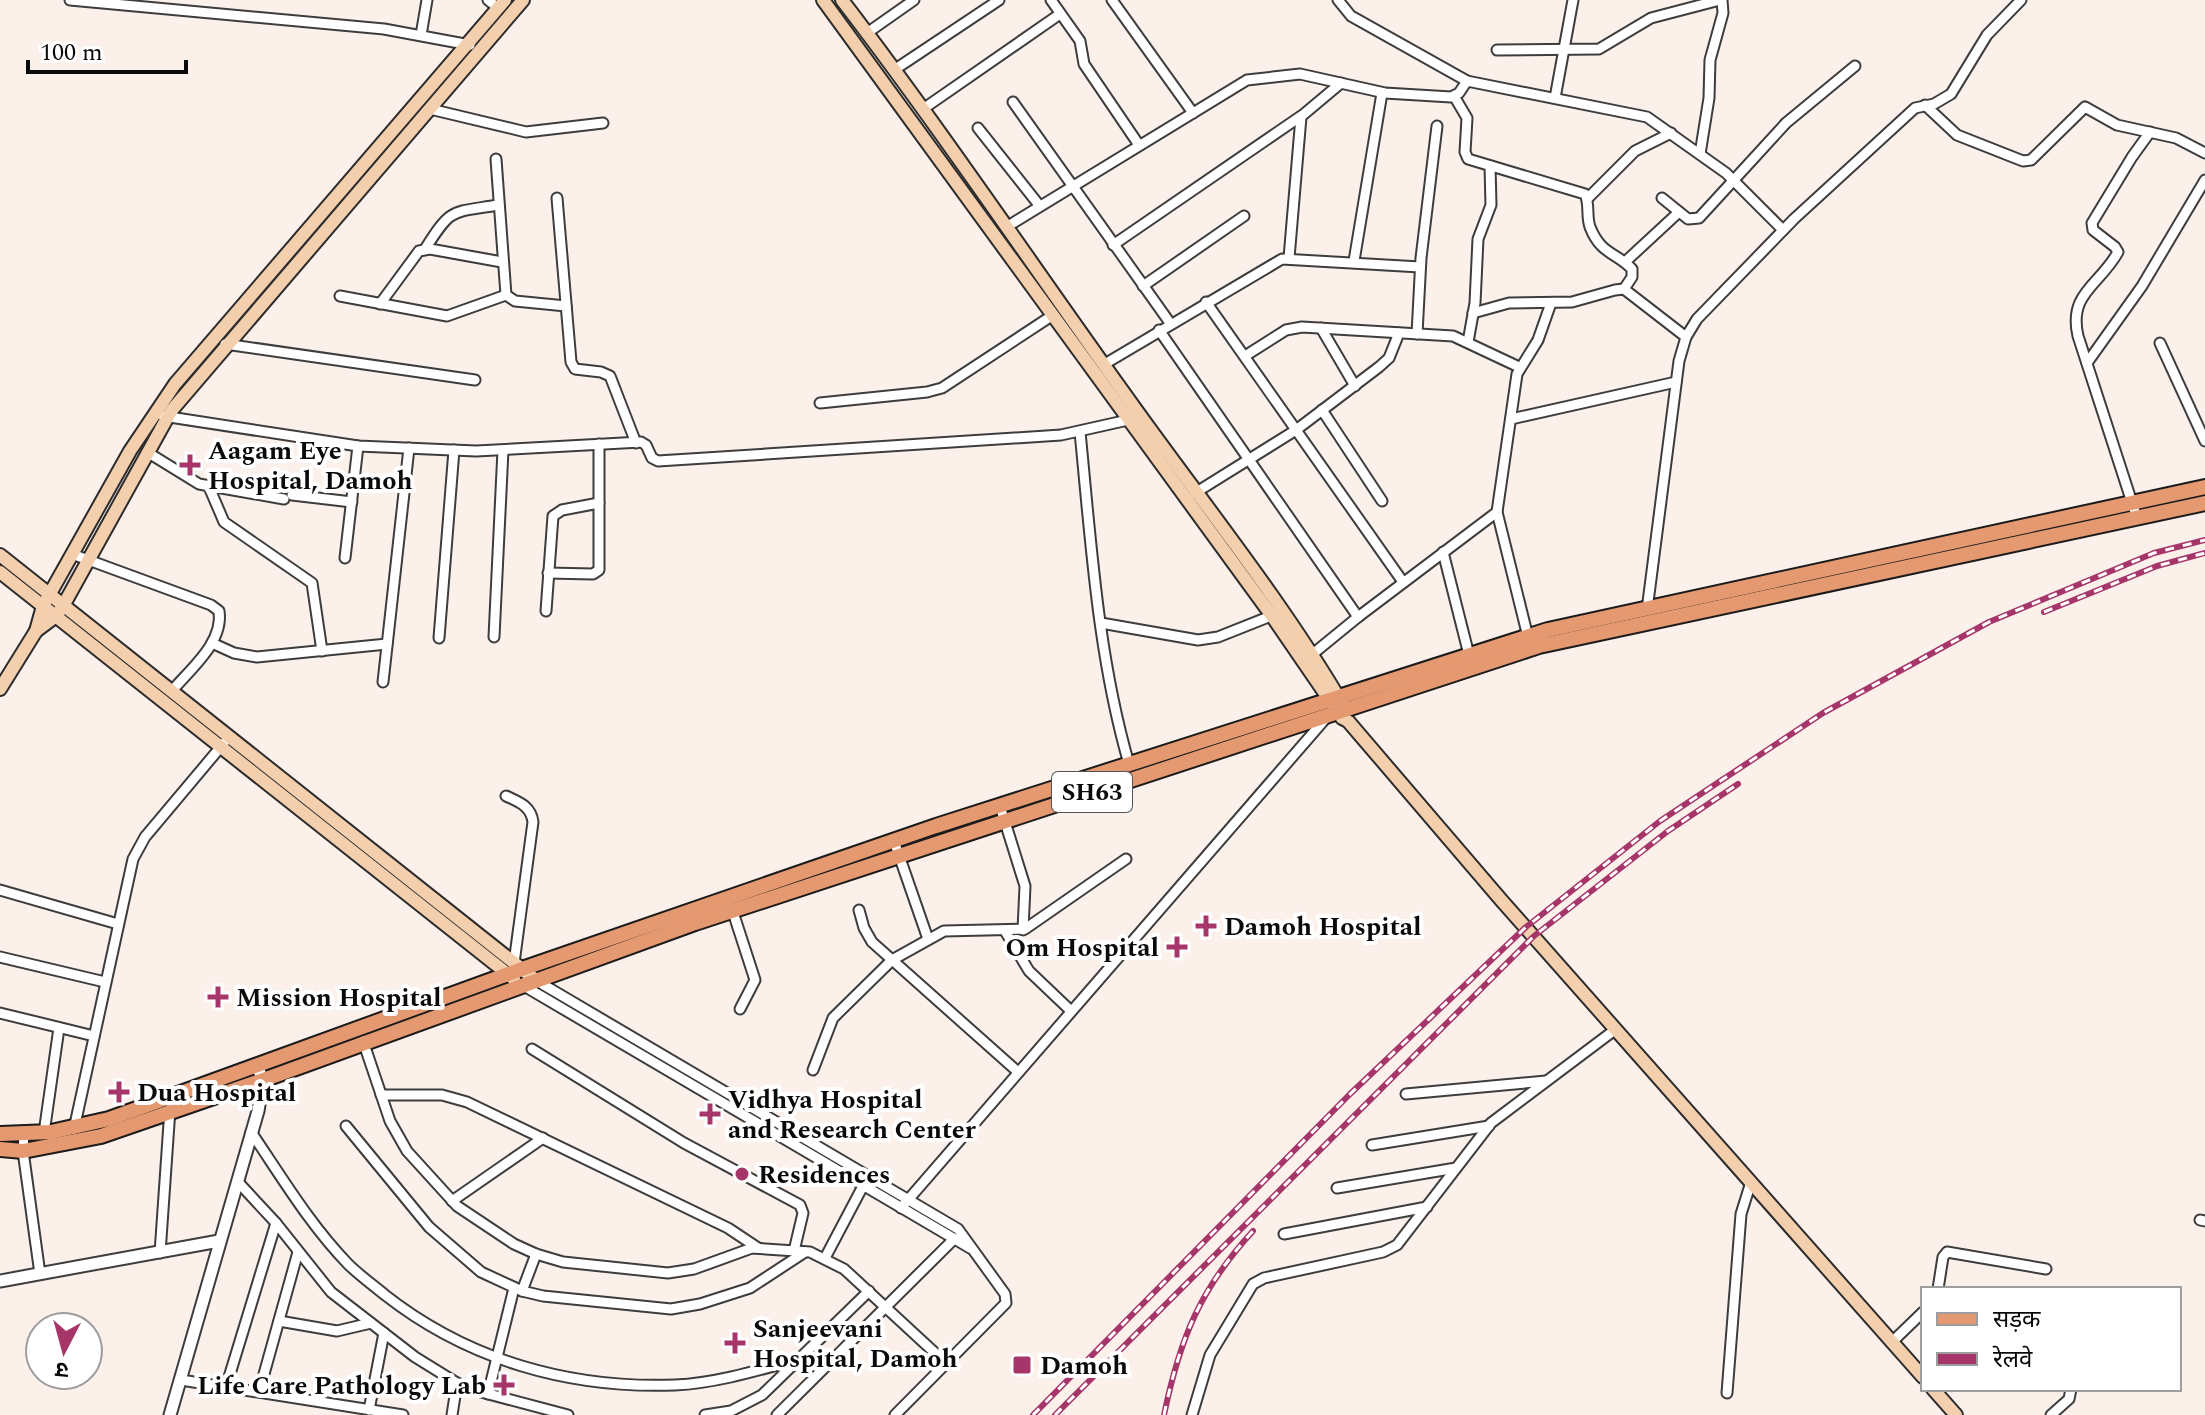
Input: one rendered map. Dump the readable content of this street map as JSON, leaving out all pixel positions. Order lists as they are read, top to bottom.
{
  "streets": {
    "main road": ["SH63"]
  },
  "places": {
    "health": [
      "Aagam Eye Hospital, Damoh",
      "Damoh Hospital",
      "Om Hospital",
      "Mission Hospital",
      "Dua Hospital",
      "Vidhya Hospital and Research Center",
      "Sanjeevani Hospital, Damoh",
      "Life Care Pathology Lab"
    ],
    "other": ["Residences"],
    "transit": ["Damoh"]
  },
  "legend": ["सड़क", "रेलवे"],
  "scale_bar": "100 m",
  "north": "bottom"
}
